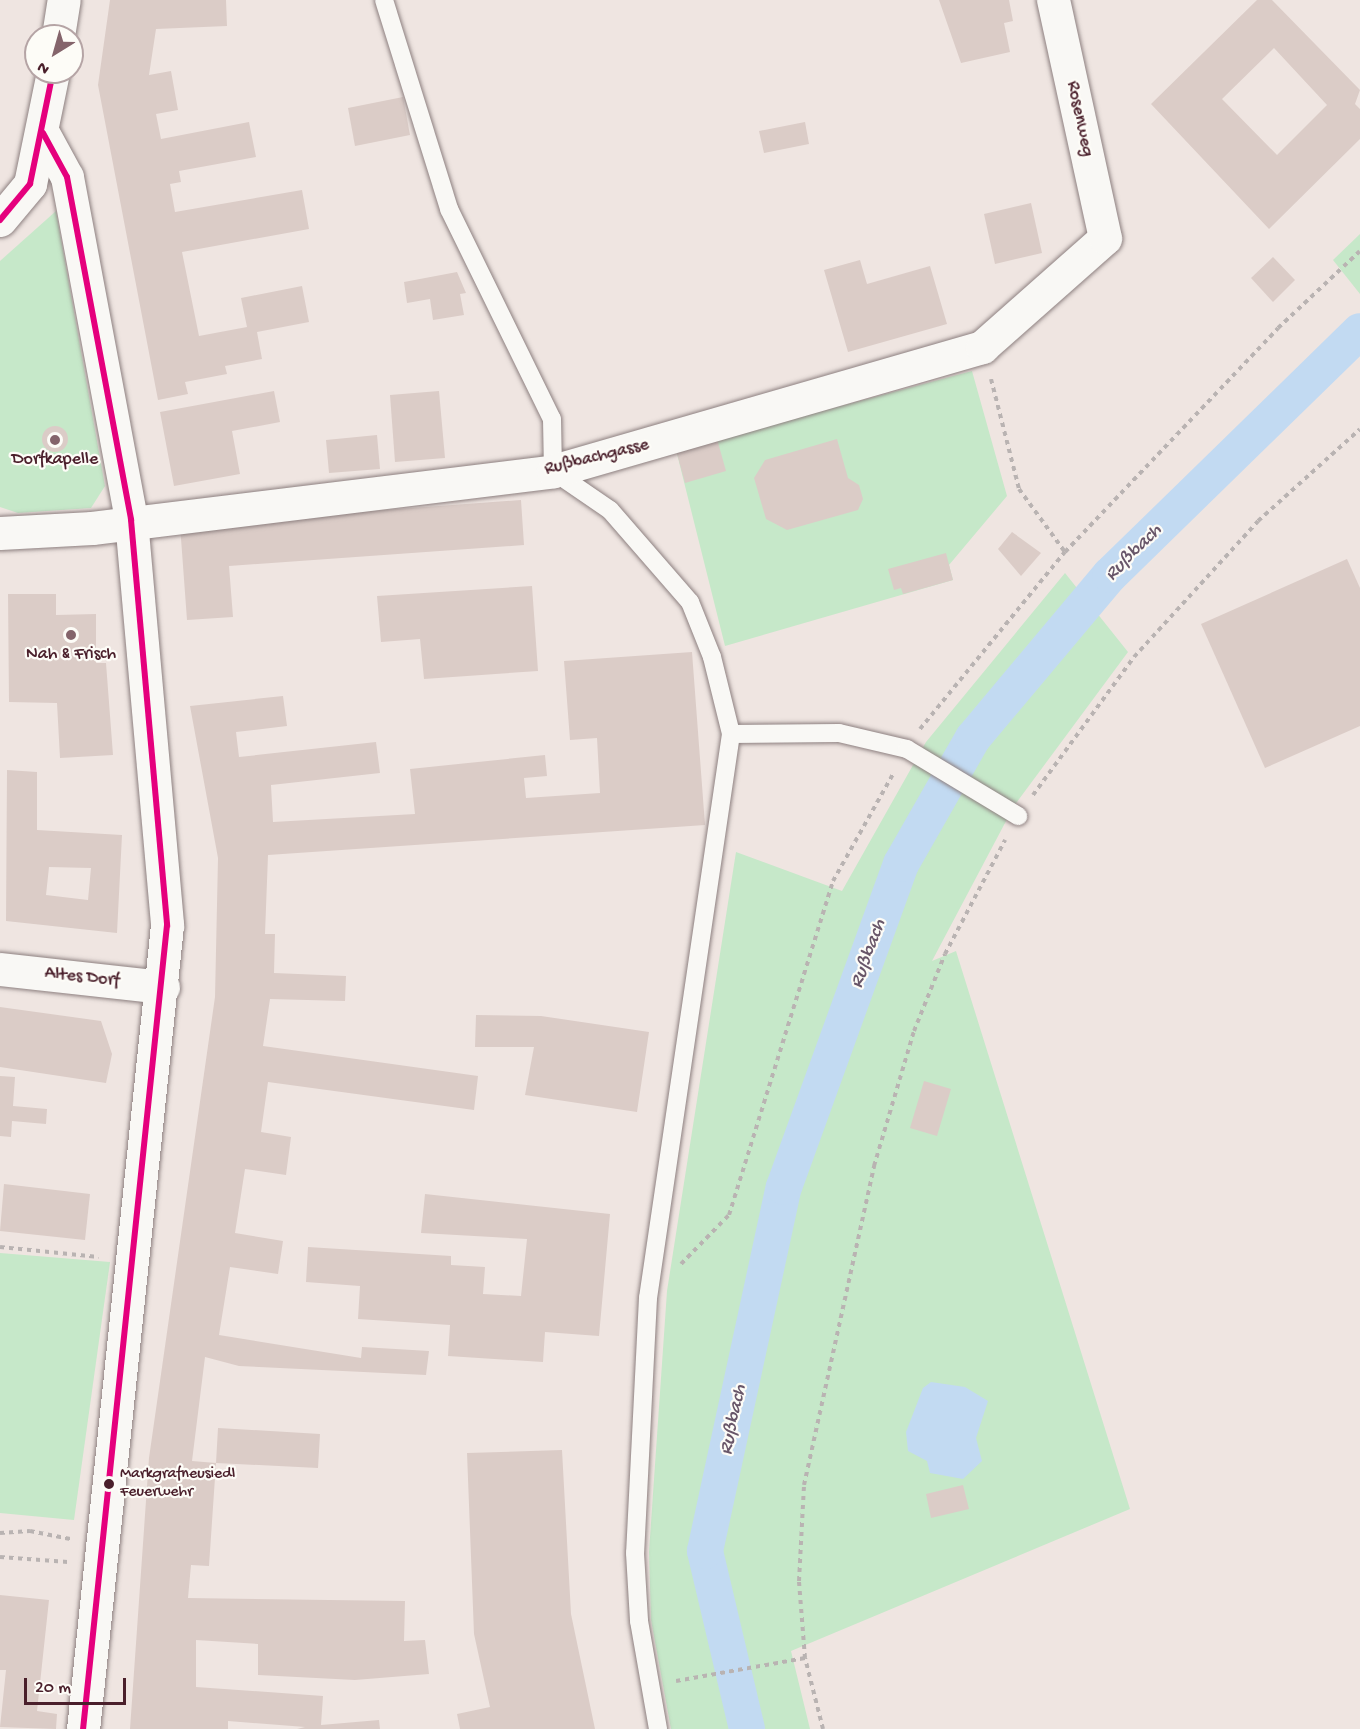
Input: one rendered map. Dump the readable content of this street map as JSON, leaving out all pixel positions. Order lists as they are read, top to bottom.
{
  "streets": {
    "street": ["Rosenweg", "Rußbachgasse", "Altes Dorf"]
  },
  "crossings": [
    ["Rosenweg", "Rußbachgasse"]
  ],
  "water": ["Rußbach"],
  "places": ["Dorfkapelle", "Nah & Frisch", "Markgrafneusiedl Feuerwehr"],
  "scale_bar": "20 m",
  "north": "bottom left"
}
